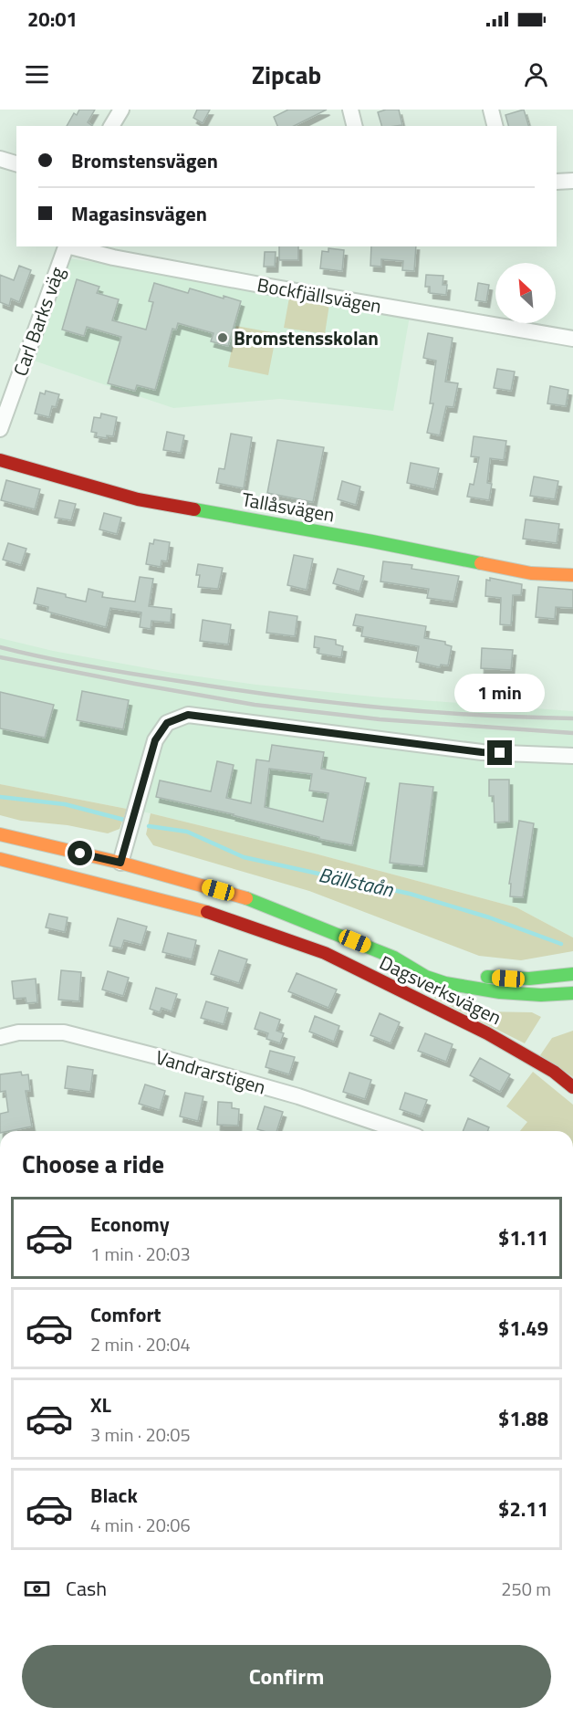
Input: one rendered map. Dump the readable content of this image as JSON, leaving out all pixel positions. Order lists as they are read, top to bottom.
{
  "streets": {
    "street": [
      "Bockfjällsvägen",
      "Carl Barks väg",
      "Tallåsvägen",
      "Dagsverksvägen",
      "Vandrarstigen"
    ]
  },
  "water": ["Bällstaån"],
  "places": ["Bromstensskolan"],
  "north": "top left",
  "page": {
    "status": "20:01",
    "header": "Zipcab",
    "banner": ["Bromstensvägen", "Magasinsvägen"],
    "bubble": "1 min",
    "heading": "Choose a ride",
    "list": [
      {
        "name": "Economy",
        "note": "1 min · 20:03",
        "value": "$1.11"
      },
      {
        "name": "Comfort",
        "note": "2 min · 20:04",
        "value": "$1.49"
      },
      {
        "name": "XL",
        "note": "3 min · 20:05",
        "value": "$1.88"
      },
      {
        "name": "Black",
        "note": "4 min · 20:06",
        "value": "$2.11"
      }
    ],
    "pay": ["Cash", "250 m"],
    "buttons": "Confirm"
  }
}
